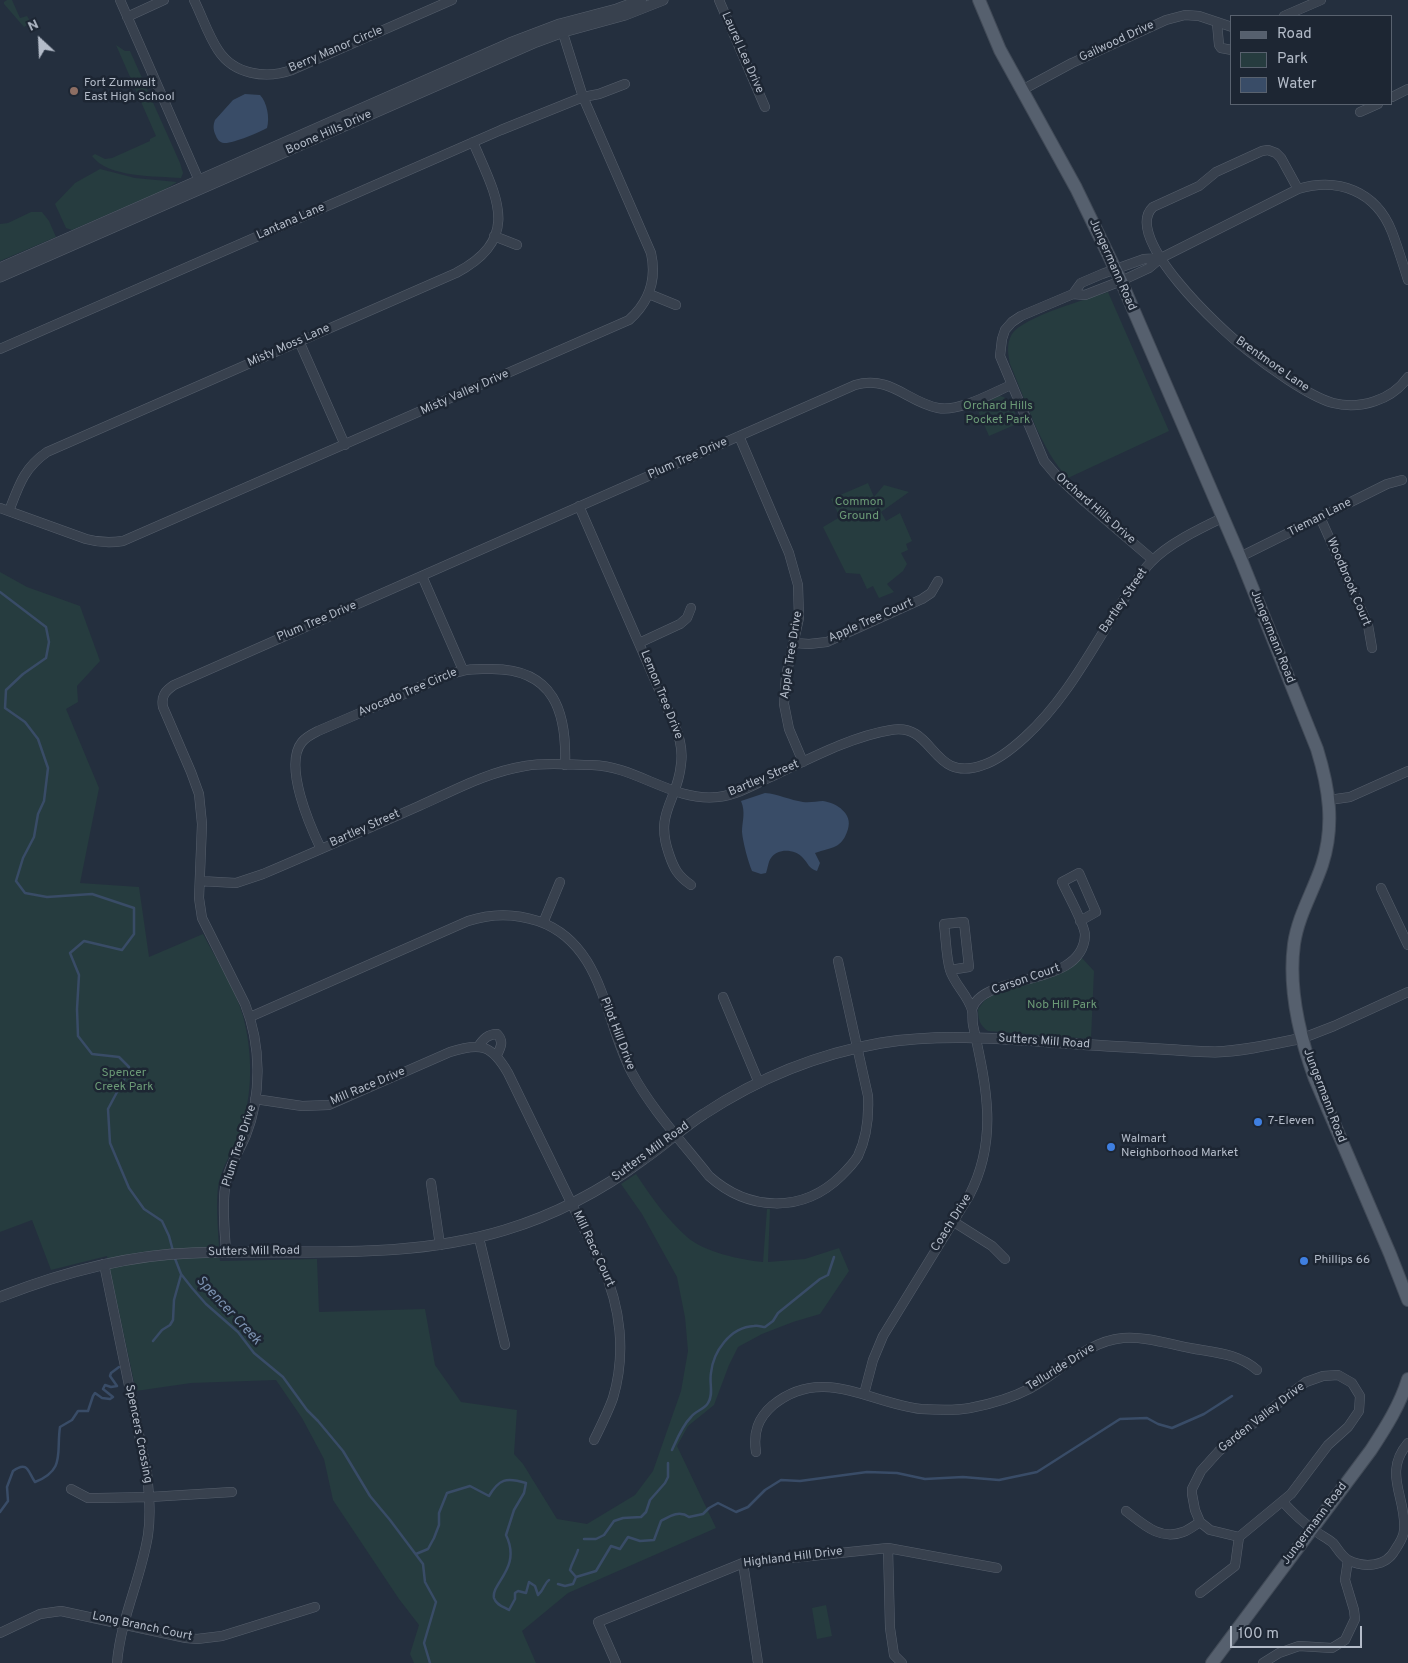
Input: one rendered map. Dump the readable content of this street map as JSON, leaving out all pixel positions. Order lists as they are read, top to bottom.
{
  "streets": {
    "main road": ["Jungermann Road"],
    "street": [
      "Gailwood Drive",
      "Berry Manor Circle",
      "Laurel Lea Drive",
      "Boone Hills Drive",
      "Lantana Lane",
      "Misty Moss Lane",
      "Brentmore Lane",
      "Misty Valley Drive",
      "Plum Tree Drive",
      "Orchard Hills Drive",
      "Tieman Lane",
      "Woodbrook Court",
      "Bartley Street",
      "Apple Tree Court",
      "Apple Tree Drive",
      "Avocado Tree Circle",
      "Lemon Tree Drive",
      "Carson Court",
      "Pilot Hill Drive",
      "Sutters Mill Road",
      "Mill Race Drive",
      "Coach Drive",
      "Mill Race Court",
      "Telluride Drive",
      "Garden Valley Drive",
      "Spencers Crossing",
      "Highland Hill Drive",
      "Long Branch Court"
    ]
  },
  "crossings": [
    ["Gailwood Drive", "Jungermann Road"],
    ["Boone Hills Drive", "Misty Valley Drive"],
    ["Lantana Lane", "Misty Moss Lane"],
    ["Lantana Lane", "Misty Valley Drive"],
    ["Jungermann Road", "Orchard Hills Drive"],
    ["Jungermann Road", "Tieman Lane"],
    ["Jungermann Road", "Bartley Street"],
    ["Jungermann Road", "Sutters Mill Road"],
    ["Misty Moss Lane", "Misty Valley Drive"],
    ["Plum Tree Drive", "Orchard Hills Drive"],
    ["Plum Tree Drive", "Bartley Street"],
    ["Plum Tree Drive", "Apple Tree Drive"],
    ["Plum Tree Drive", "Lemon Tree Drive"],
    ["Plum Tree Drive", "Pilot Hill Drive"],
    ["Plum Tree Drive", "Sutters Mill Road"],
    ["Plum Tree Drive", "Mill Race Drive"],
    ["Orchard Hills Drive", "Bartley Street"],
    ["Tieman Lane", "Woodbrook Court"],
    ["Bartley Street", "Apple Tree Drive"],
    ["Bartley Street", "Avocado Tree Circle"],
    ["Bartley Street", "Lemon Tree Drive"],
    ["Apple Tree Court", "Apple Tree Drive"],
    ["Carson Court", "Coach Drive"],
    ["Pilot Hill Drive", "Sutters Mill Road"],
    ["Sutters Mill Road", "Mill Race Drive"],
    ["Sutters Mill Road", "Coach Drive"],
    ["Sutters Mill Road", "Mill Race Court"],
    ["Sutters Mill Road", "Spencers Crossing"],
    ["Mill Race Drive", "Mill Race Court"],
    ["Coach Drive", "Telluride Drive"],
    ["Spencers Crossing", "Long Branch Court"]
  ],
  "water": ["Spencer Creek"],
  "parks": [
    "Orchard Hills Pocket Park",
    "Common Ground",
    "Nob Hill Park",
    "Spencer Creek Park"
  ],
  "places": [
    "Fort Zumwalt East High School",
    "7-Eleven",
    "Walmart Neighborhood Market",
    "Phillips 66"
  ],
  "legend": ["Road", "Park", "Water"],
  "scale_bar": "100 m",
  "north": "top left"
}
